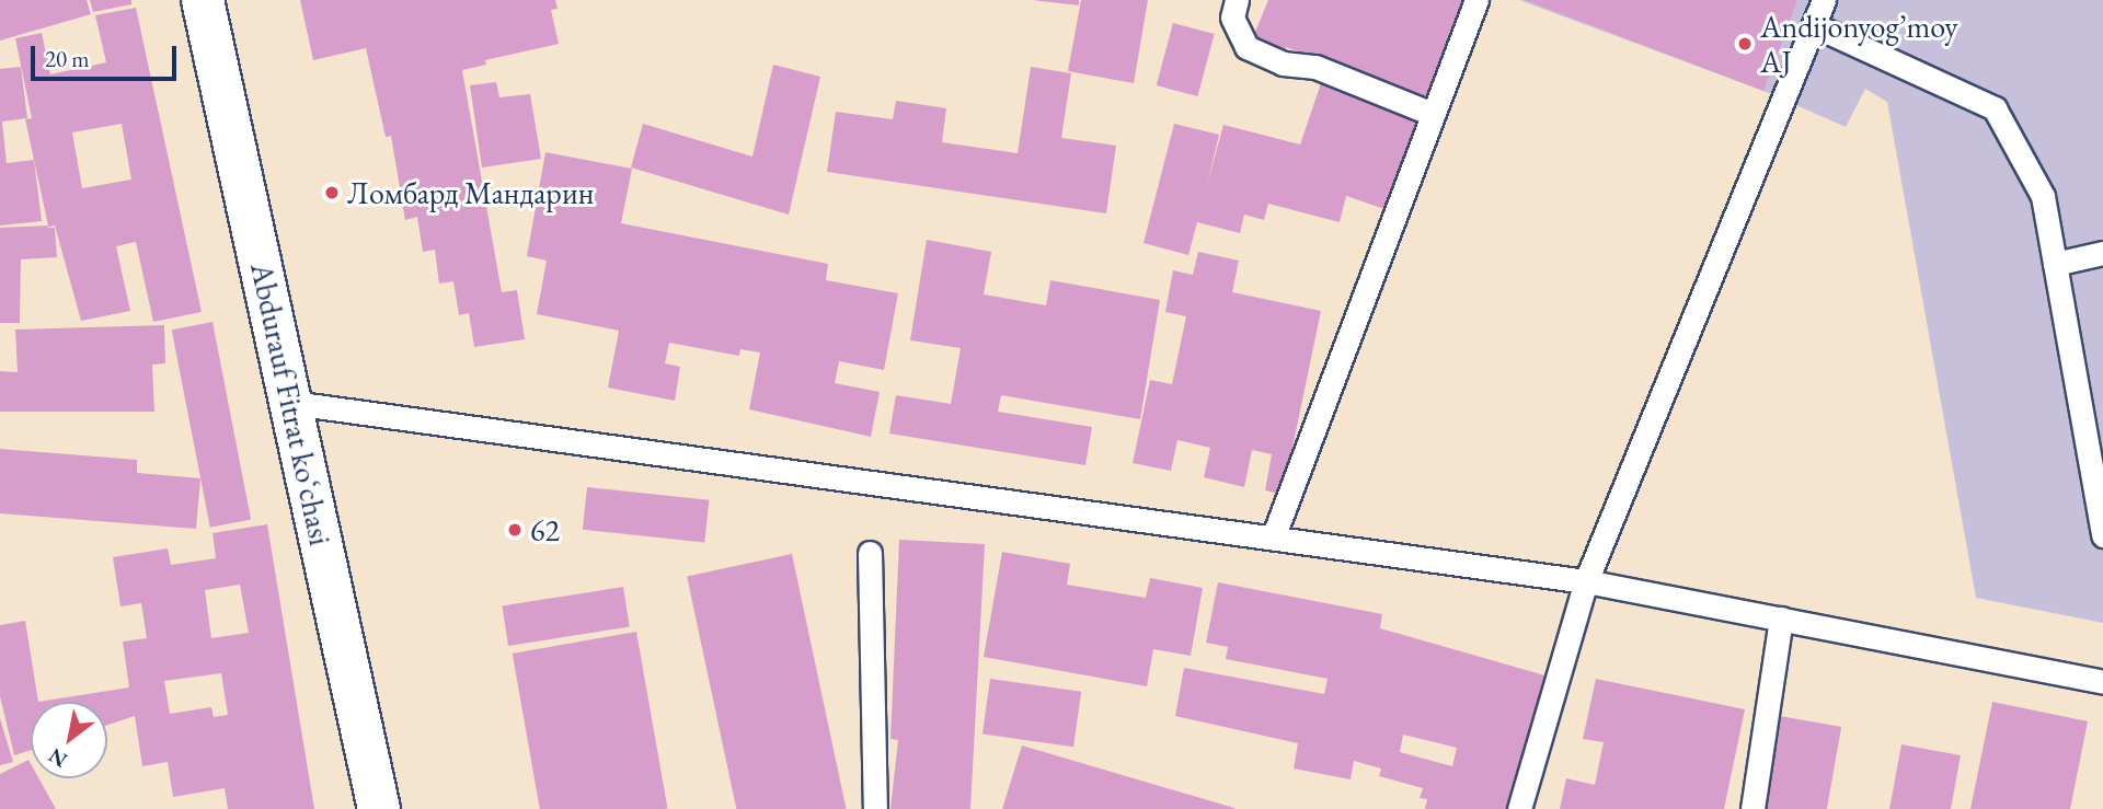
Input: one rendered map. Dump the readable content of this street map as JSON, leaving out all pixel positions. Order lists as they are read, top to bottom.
{
  "streets": {
    "main road": ["Abdurauf Fitrat koʻchasi"]
  },
  "places": ["Andijonyog’moy AJ", "Ломбард Мандарин", "62"],
  "scale_bar": "20 m",
  "north": "bottom left"
}
